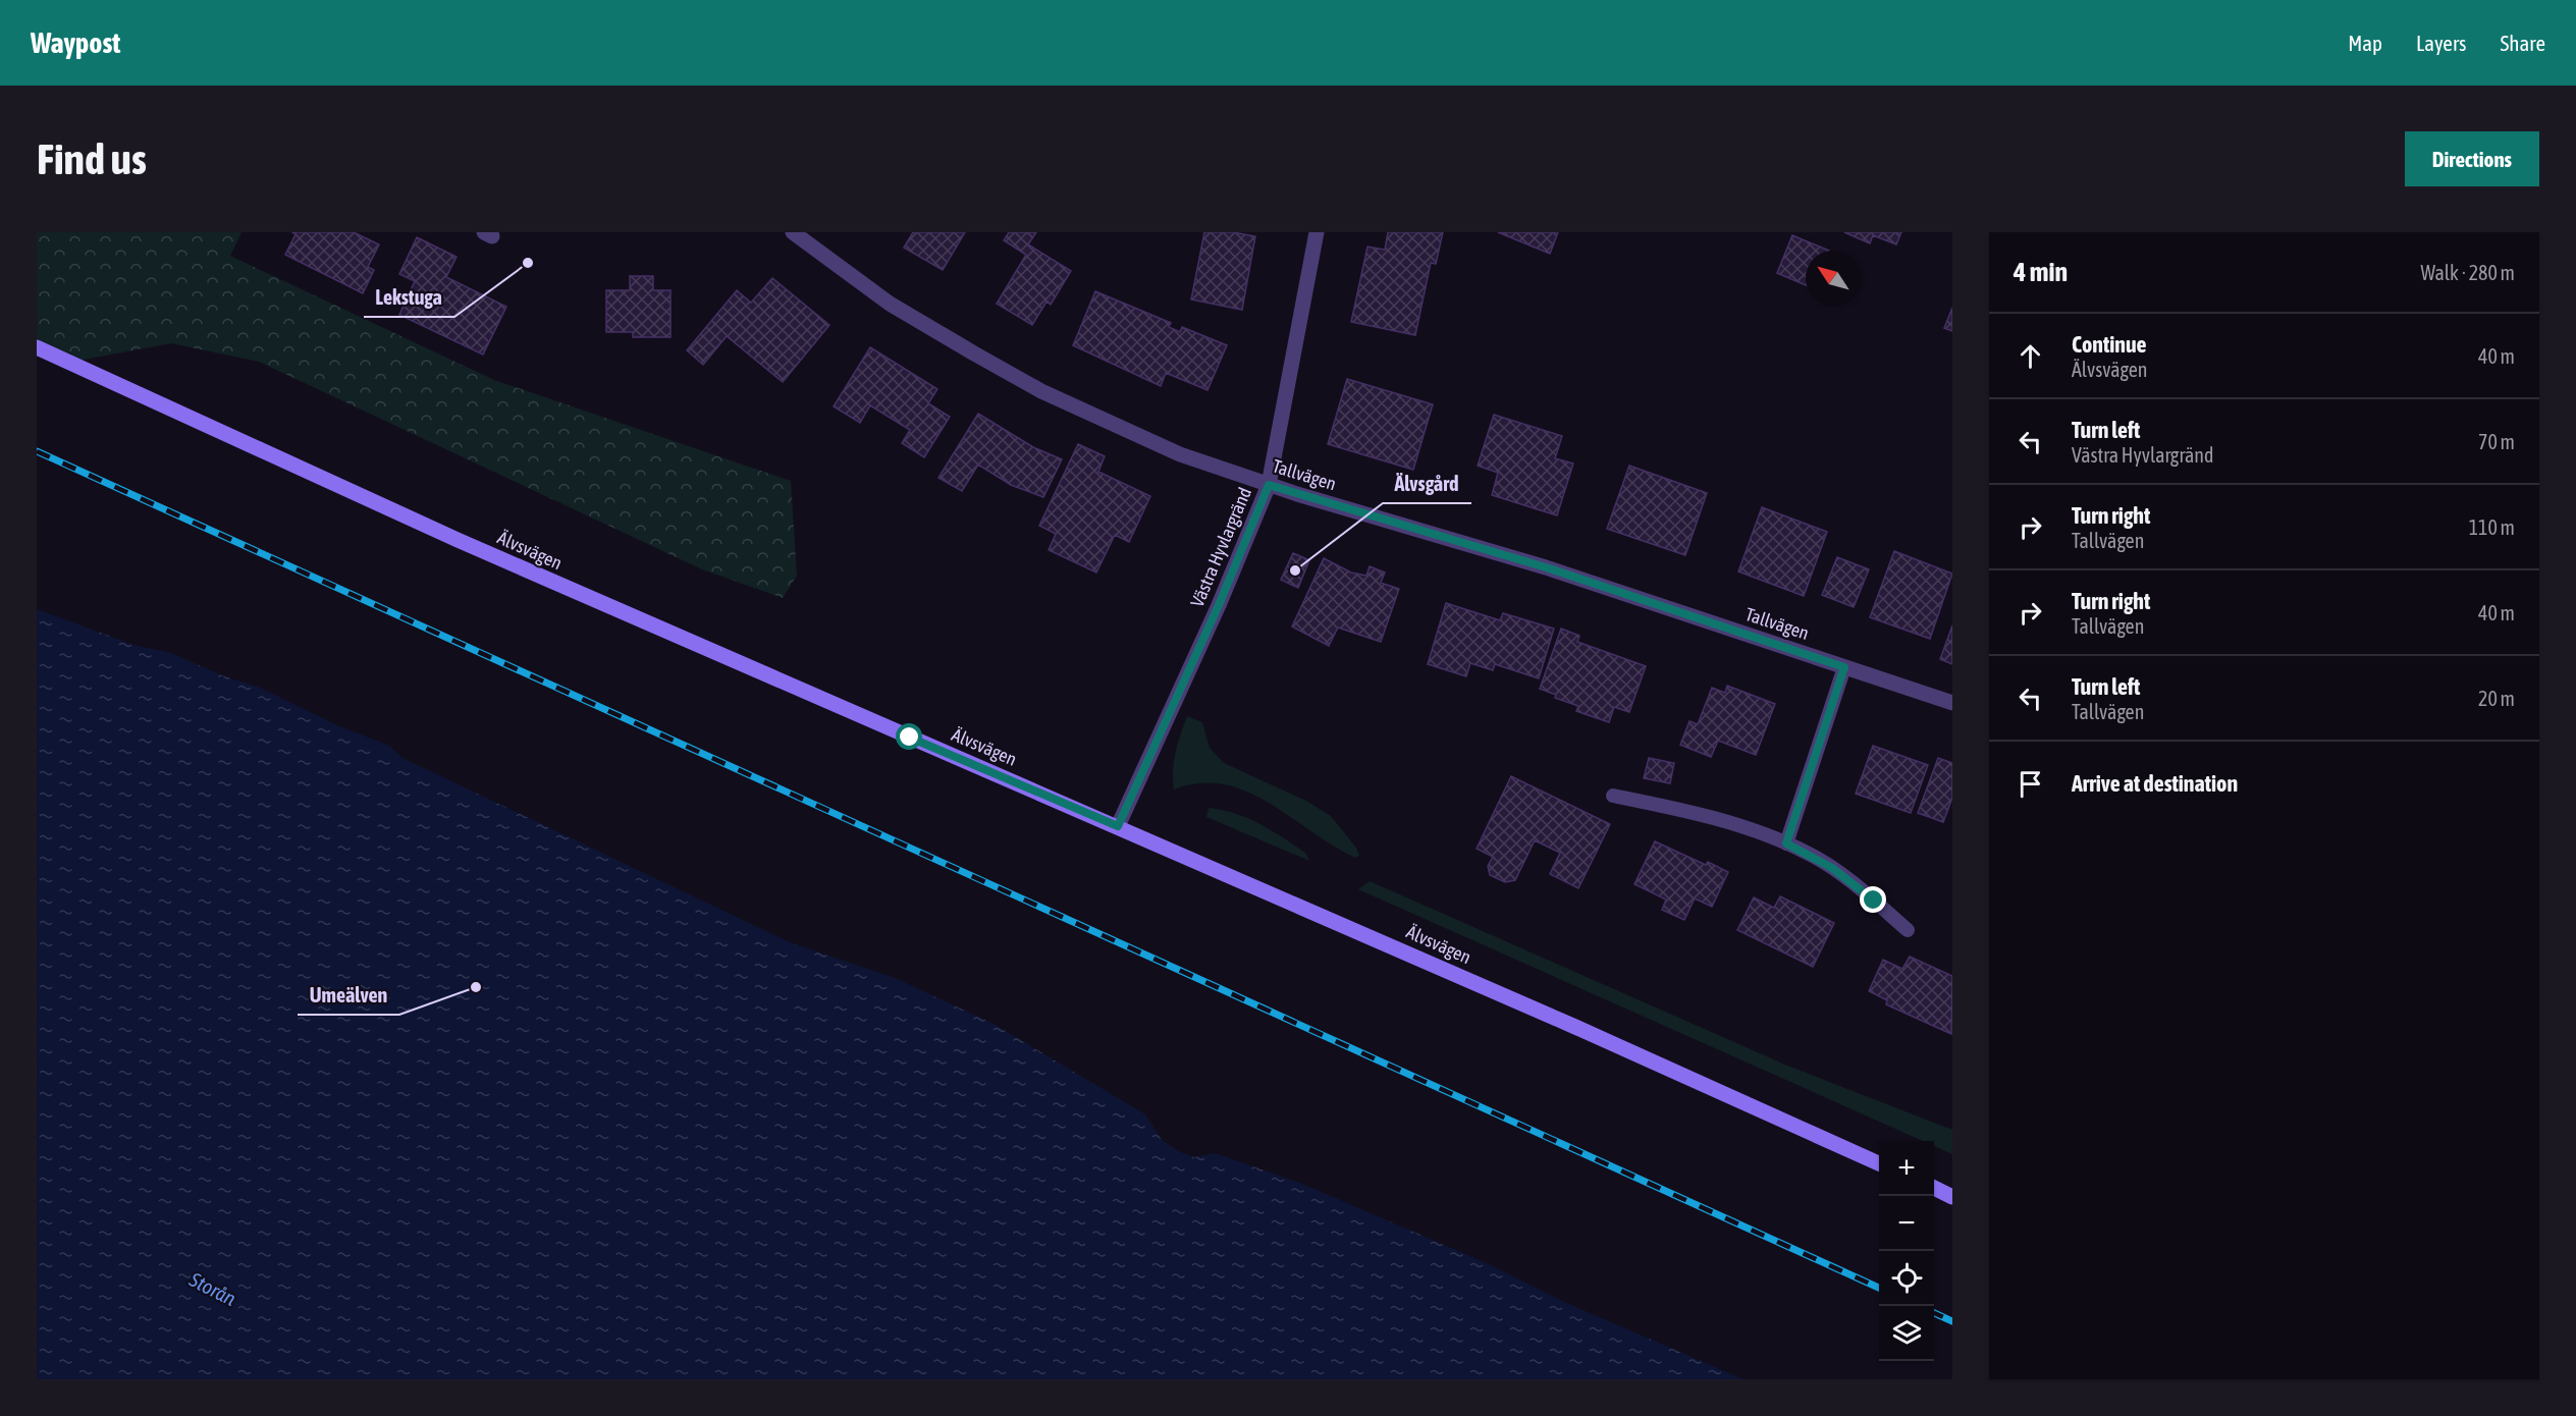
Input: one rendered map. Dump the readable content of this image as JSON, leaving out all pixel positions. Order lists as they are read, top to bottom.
{
  "streets": {
    "main road": ["Älvsvägen"],
    "street": ["Tallvägen", "Västra Hyvlargränd"]
  },
  "crossings": [
    ["Tallvägen", "Västra Hyvlargränd"],
    ["Västra Hyvlargränd", "Älvsvägen"]
  ],
  "water": ["Storån"],
  "places": ["Lekstuga", "Älvsgård", "Umeälven"],
  "north": "top left",
  "page": {
    "header": "Waypost",
    "nav": ["Map", "Layers", "Share"],
    "buttons": "Directions",
    "title": "Find us",
    "heading": ["4 min", "Walk · 280 m"],
    "list": [
      ["Continue", "Älvsvägen", "40 m"],
      ["Turn left", "Västra Hyvlargränd", "70 m"],
      ["Turn right", "Tallvägen", "110 m"],
      ["Turn right", "Tallvägen", "40 m"],
      ["Turn left", "Tallvägen", "20 m"],
      "Arrive at destination"
    ],
    "map_buttons": ["+", "−"]
  }
}
